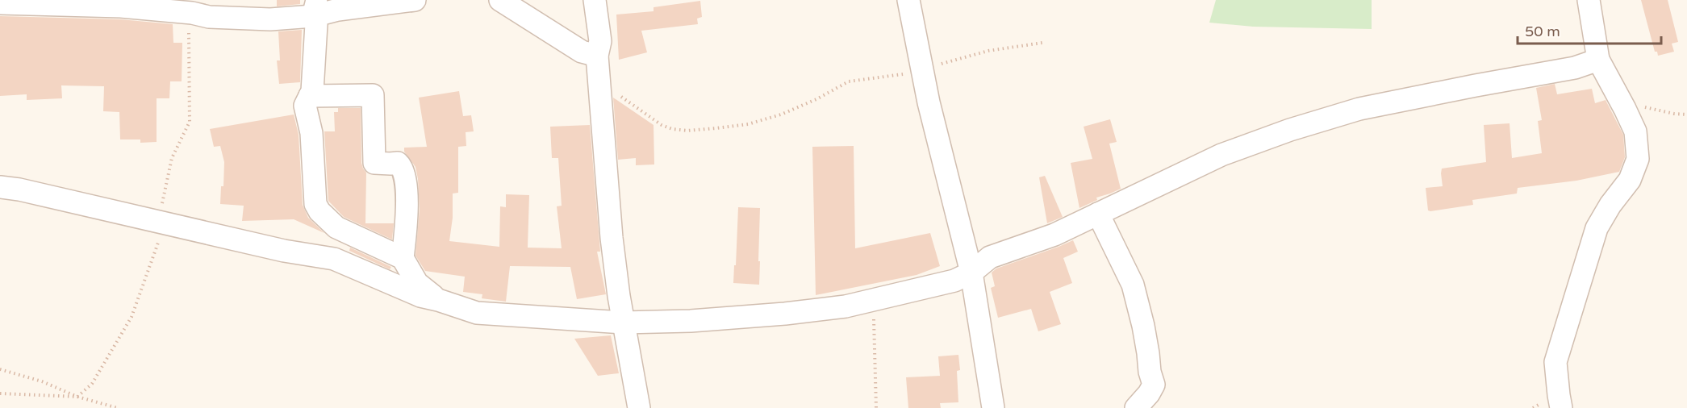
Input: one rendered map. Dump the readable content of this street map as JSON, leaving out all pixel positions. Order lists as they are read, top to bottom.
{
  "scale_bar": "50 m"
}
